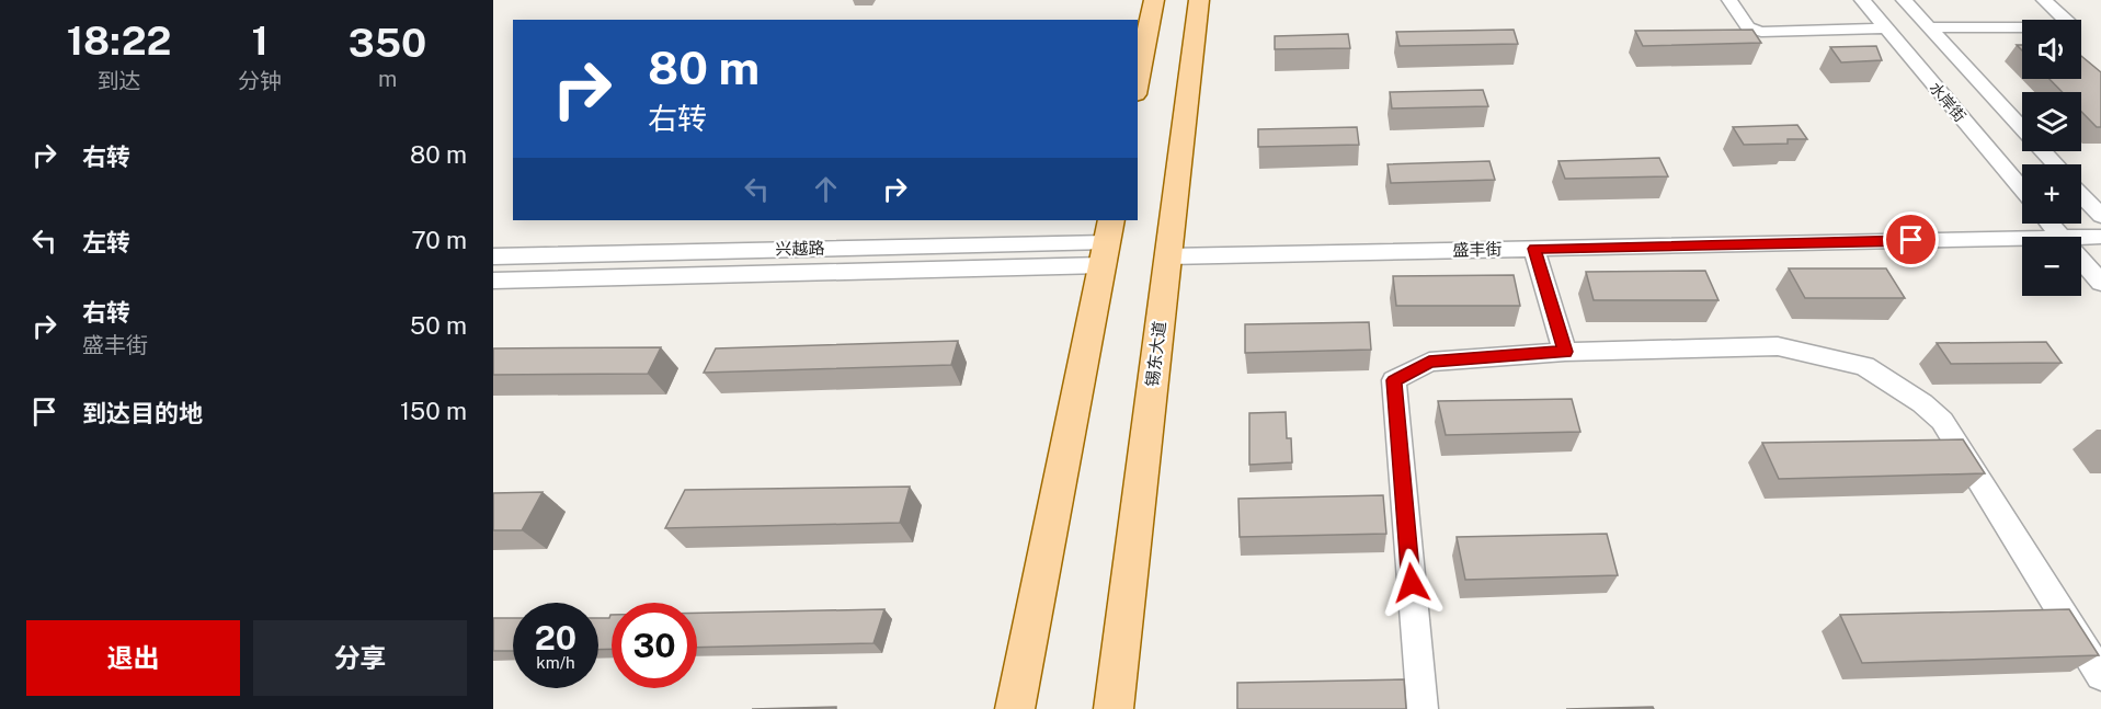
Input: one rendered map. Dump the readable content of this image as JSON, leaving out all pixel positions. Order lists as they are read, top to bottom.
{
  "streets": {
    "main road": ["锡东大道"],
    "street": ["水岸街", "兴越路", "盛丰街"]
  },
  "crossings": [
    ["盛丰街", "锡东大道"]
  ],
  "page": {
    "eta": [
      "18:22",
      "到达",
      "1",
      "分钟",
      "350",
      "m"
    ],
    "map_buttons": ["+", "−"],
    "turn": ["80 m", "右转"],
    "list": [
      {
        "name": "右转",
        "value": "80 m"
      },
      {
        "name": "左转",
        "value": "70 m"
      },
      {
        "name": "右转",
        "note": "盛丰街",
        "value": "50 m"
      },
      {
        "name": "到达目的地",
        "value": "150 m"
      }
    ],
    "speed": "20 km/h",
    "limit": "30",
    "buttons": ["退出", "分享"]
  }
}
